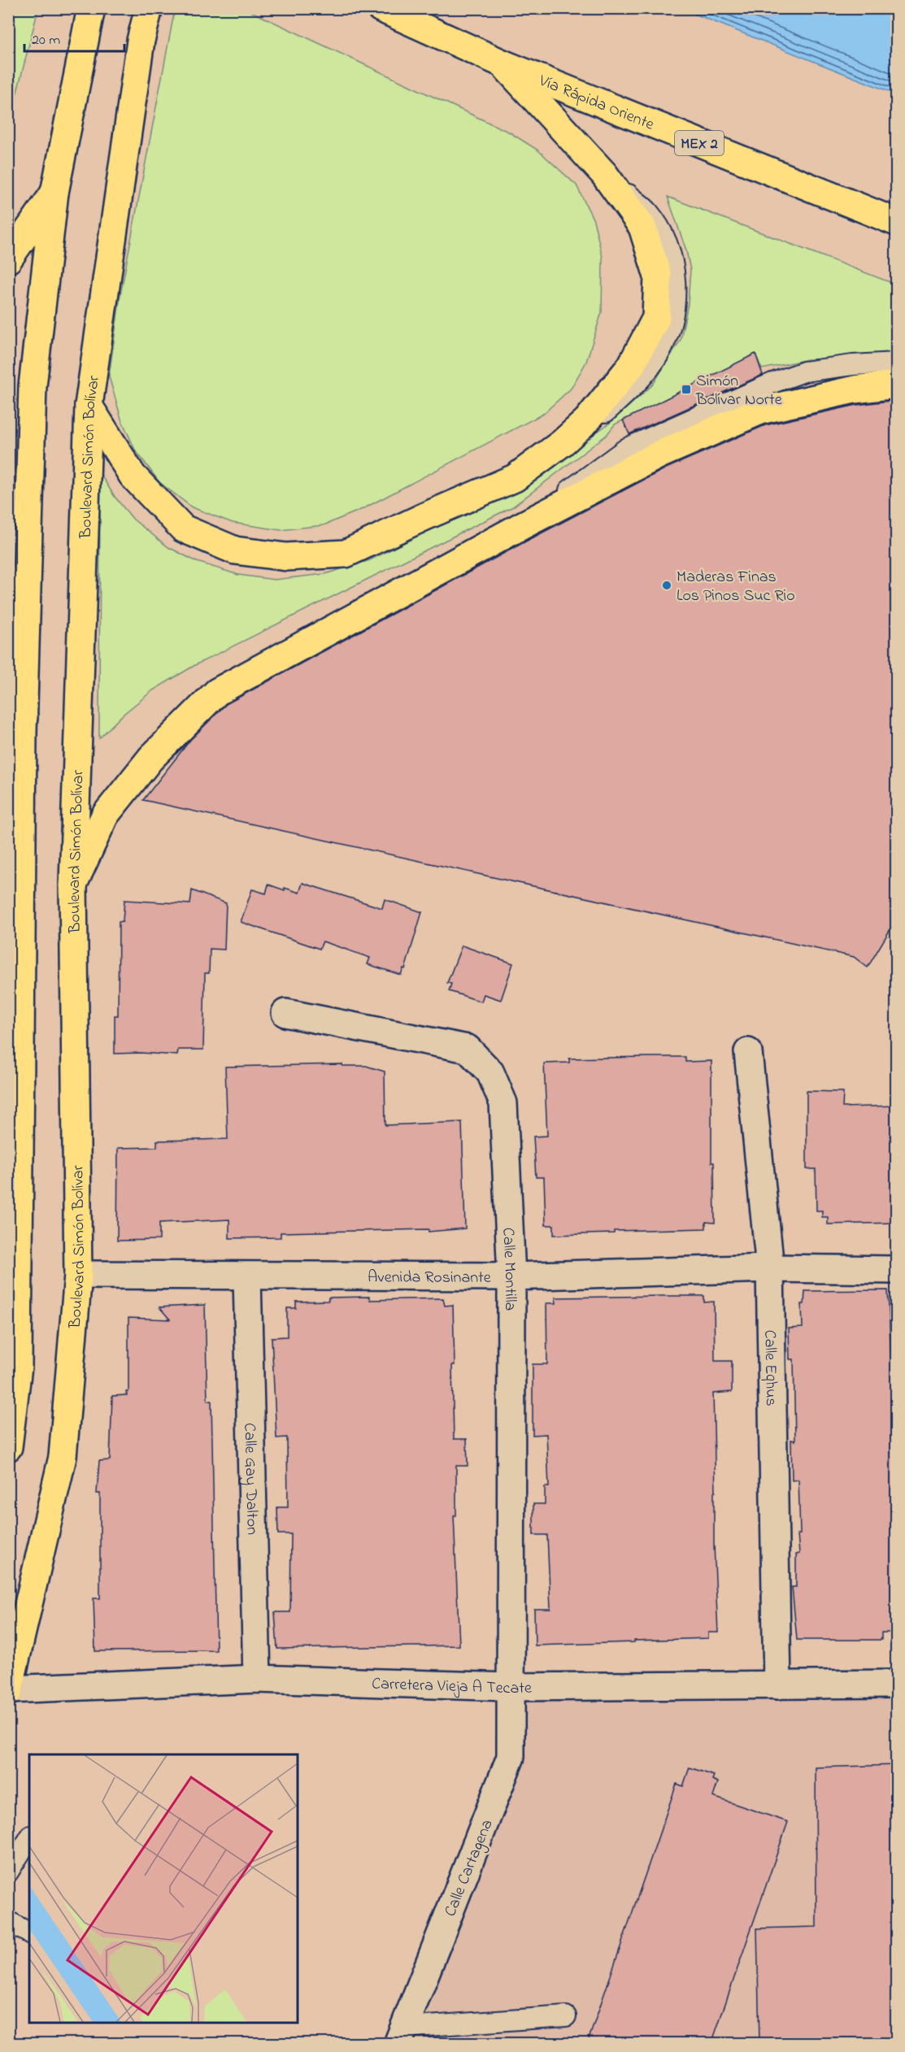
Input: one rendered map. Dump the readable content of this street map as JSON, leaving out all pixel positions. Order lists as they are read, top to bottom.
{
  "streets": {
    "main road": ["Vía Rápida Oriente", "MEX 2", "Boulevard Simón Bolívar"],
    "street": [
      "Calle Montilla",
      "Avenida Rosinante",
      "Calle Eqhus",
      "Calle Gay Dalton",
      "Carretera Vieja A Tecate",
      "Calle Cartagena"
    ]
  },
  "crossings": [
    ["Boulevard Simón Bolívar", "Avenida Rosinante"],
    ["Boulevard Simón Bolívar", "Carretera Vieja A Tecate"],
    ["Calle Montilla", "Avenida Rosinante"],
    ["Calle Montilla", "Carretera Vieja A Tecate"],
    ["Calle Montilla", "Calle Cartagena"],
    ["Avenida Rosinante", "Calle Eqhus"],
    ["Avenida Rosinante", "Calle Gay Dalton"],
    ["Calle Eqhus", "Carretera Vieja A Tecate"],
    ["Calle Gay Dalton", "Carretera Vieja A Tecate"],
    ["Carretera Vieja A Tecate", "Calle Cartagena"]
  ],
  "places": {
    "transit": ["Simón Bolívar Norte"],
    "other": ["Maderas Finas Los Pinos Suc Rio"]
  },
  "scale_bar": "20 m"
}
